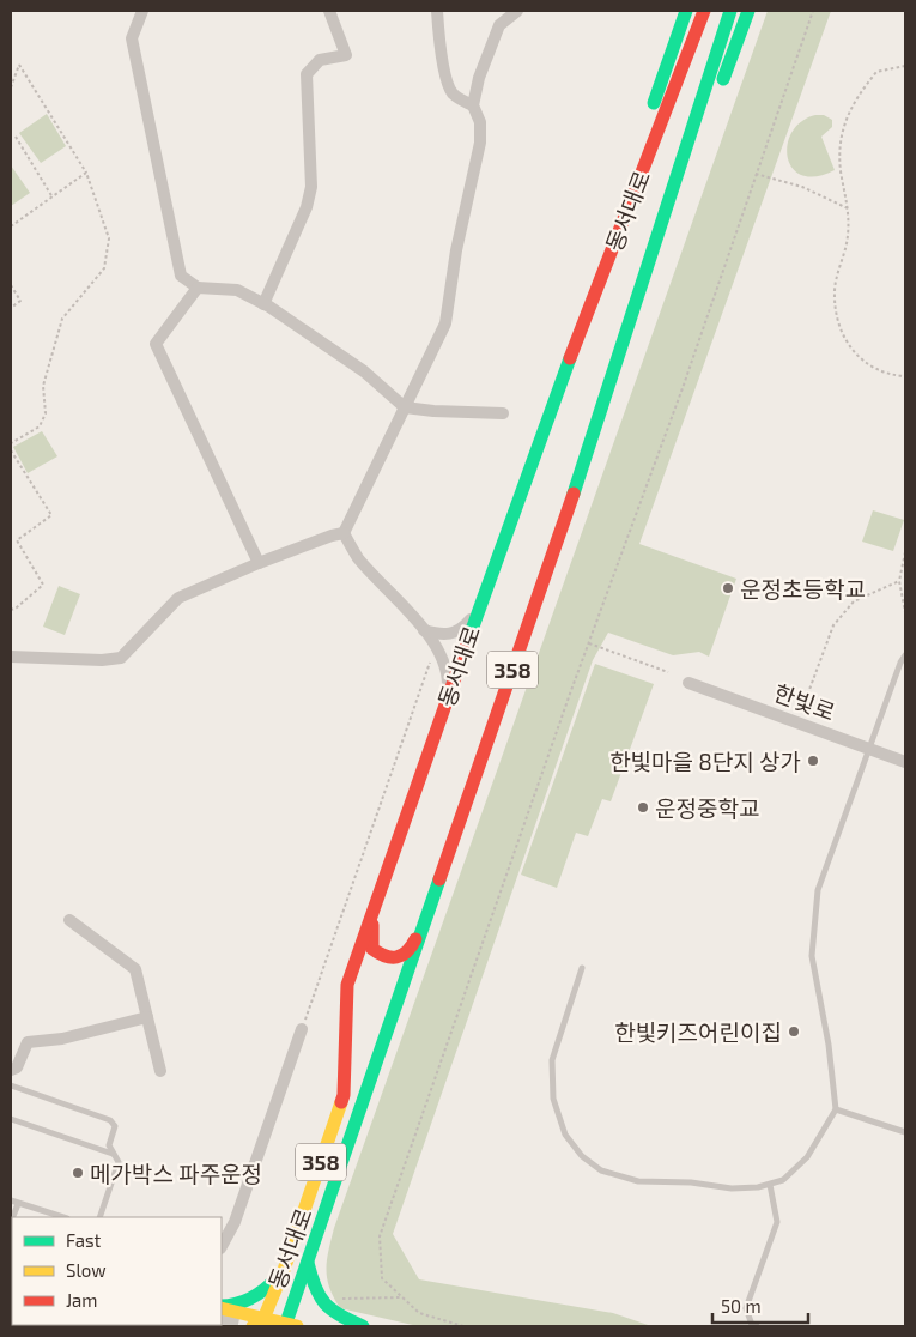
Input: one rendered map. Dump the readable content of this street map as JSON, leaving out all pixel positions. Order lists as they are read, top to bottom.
{
  "streets": {
    "main road": ["동서대로", "358"],
    "street": ["한빛로"]
  },
  "places": [
    "운정초등학교",
    "한빛마을 8단지 상가",
    "운정중학교",
    "한빛키즈어린이집",
    "메가박스 파주운정"
  ],
  "legend": ["Fast", "Slow", "Jam"],
  "scale_bar": "50 m"
}
